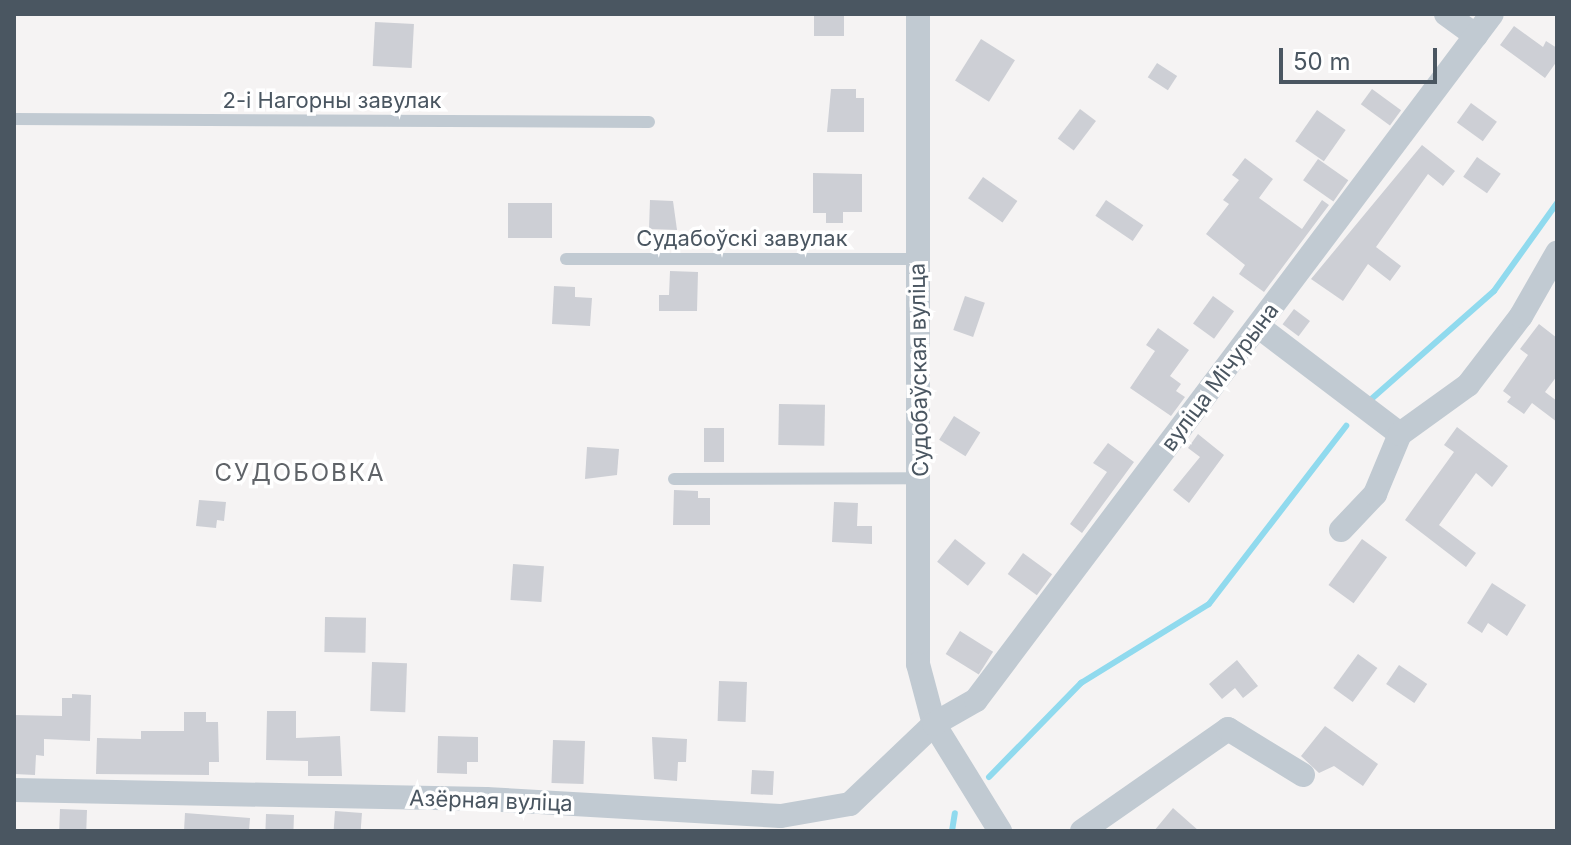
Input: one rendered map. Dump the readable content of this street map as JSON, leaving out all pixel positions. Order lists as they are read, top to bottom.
{
  "streets": {
    "street": ["Судобаўская вуліца", "вуліца Мічурына", "Азёрная вуліца"],
    "lane": ["2-і Нагорны завулак", "Судабоўскі завулак"]
  },
  "crossings": [
    ["Судабоўскі завулак", "Судобаўская вуліца"],
    ["Судобаўская вуліца", "вуліца Мічурына"],
    ["Судобаўская вуліца", "Азёрная вуліца"],
    ["вуліца Мічурына", "Азёрная вуліца"]
  ],
  "districts": ["СУДОБОВКА"],
  "scale_bar": "50 m"
}
